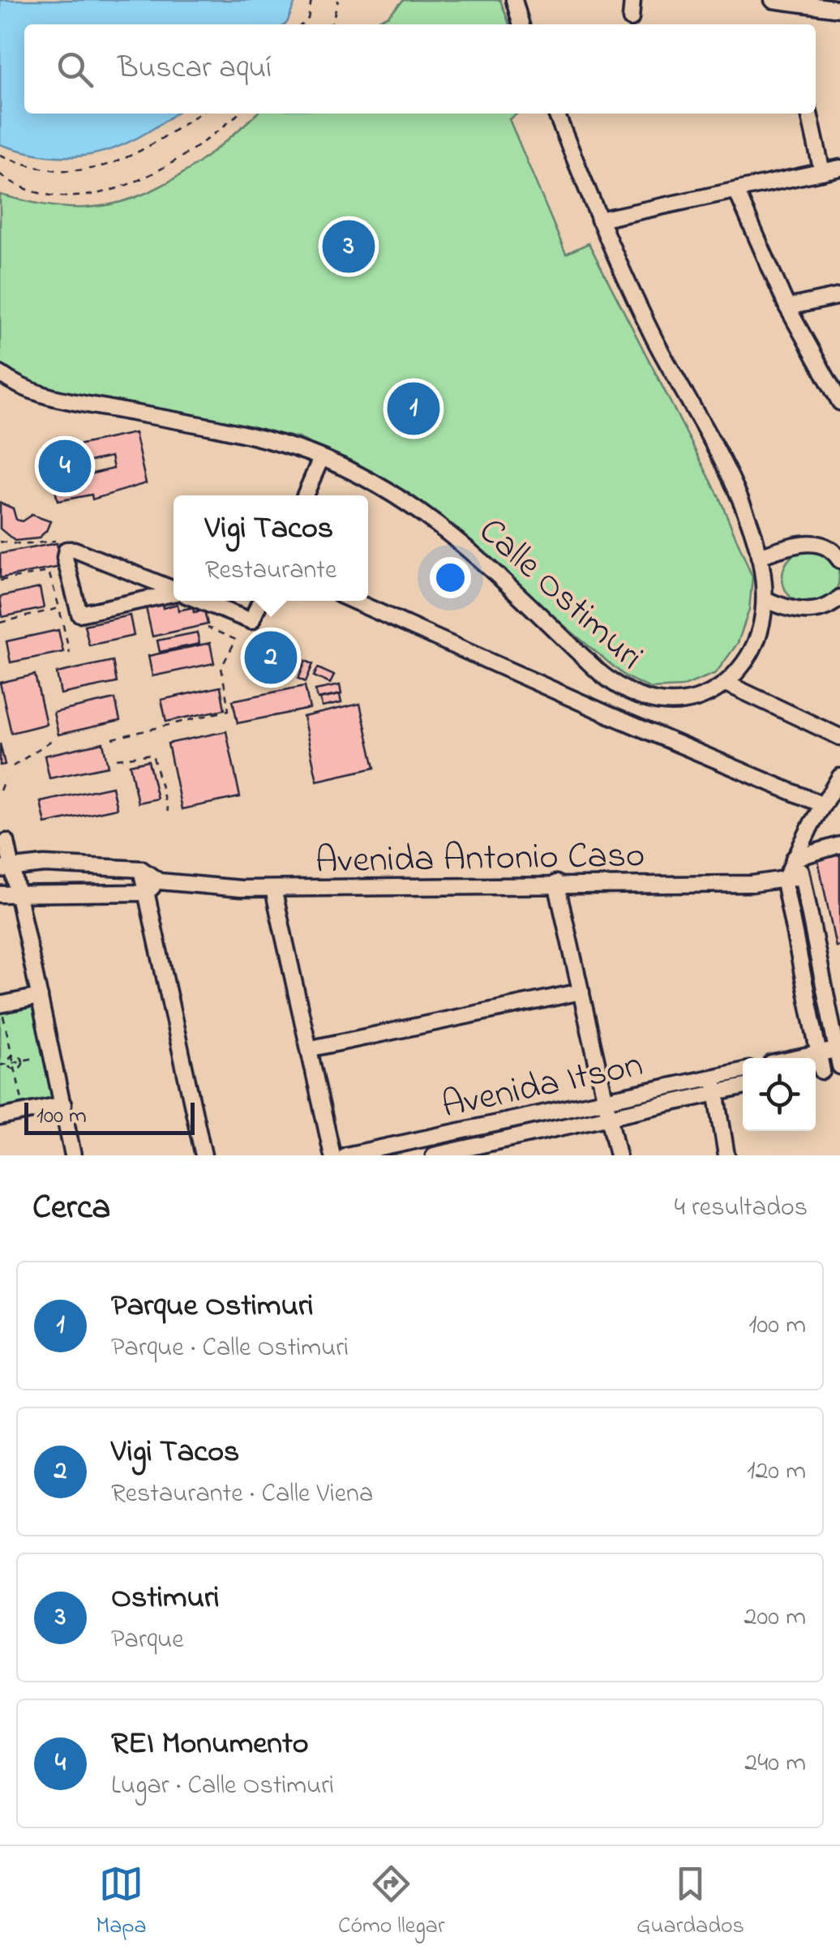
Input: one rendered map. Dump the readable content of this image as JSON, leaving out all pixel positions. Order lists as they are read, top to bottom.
{
  "streets": {
    "street": ["Calle Ostimuri", "Avenida Antonio Caso", "Avenida Itson"]
  },
  "scale_bar": "100 m",
  "page": {
    "search": "Buscar aquí",
    "pins": [
      "3",
      "1",
      "4",
      "2"
    ],
    "popup": ["Vigi Tacos", "Restaurante"],
    "scale": "100 m",
    "heading": ["Cerca", "4 resultados"],
    "list": [
      {
        "mark": "1",
        "name": "Parque Ostimuri",
        "note": "Parque · Calle Ostimuri",
        "value": "100 m"
      },
      {
        "mark": "2",
        "name": "Vigi Tacos",
        "note": "Restaurante · Calle Viena",
        "value": "120 m"
      },
      {
        "mark": "3",
        "name": "Ostimuri",
        "note": "Parque",
        "value": "200 m"
      },
      {
        "mark": "4",
        "name": "REI Monumento",
        "note": "Lugar · Calle Ostimuri",
        "value": "240 m"
      }
    ],
    "nav": ["Mapa", "Cómo llegar", "Guardados"]
  }
}
